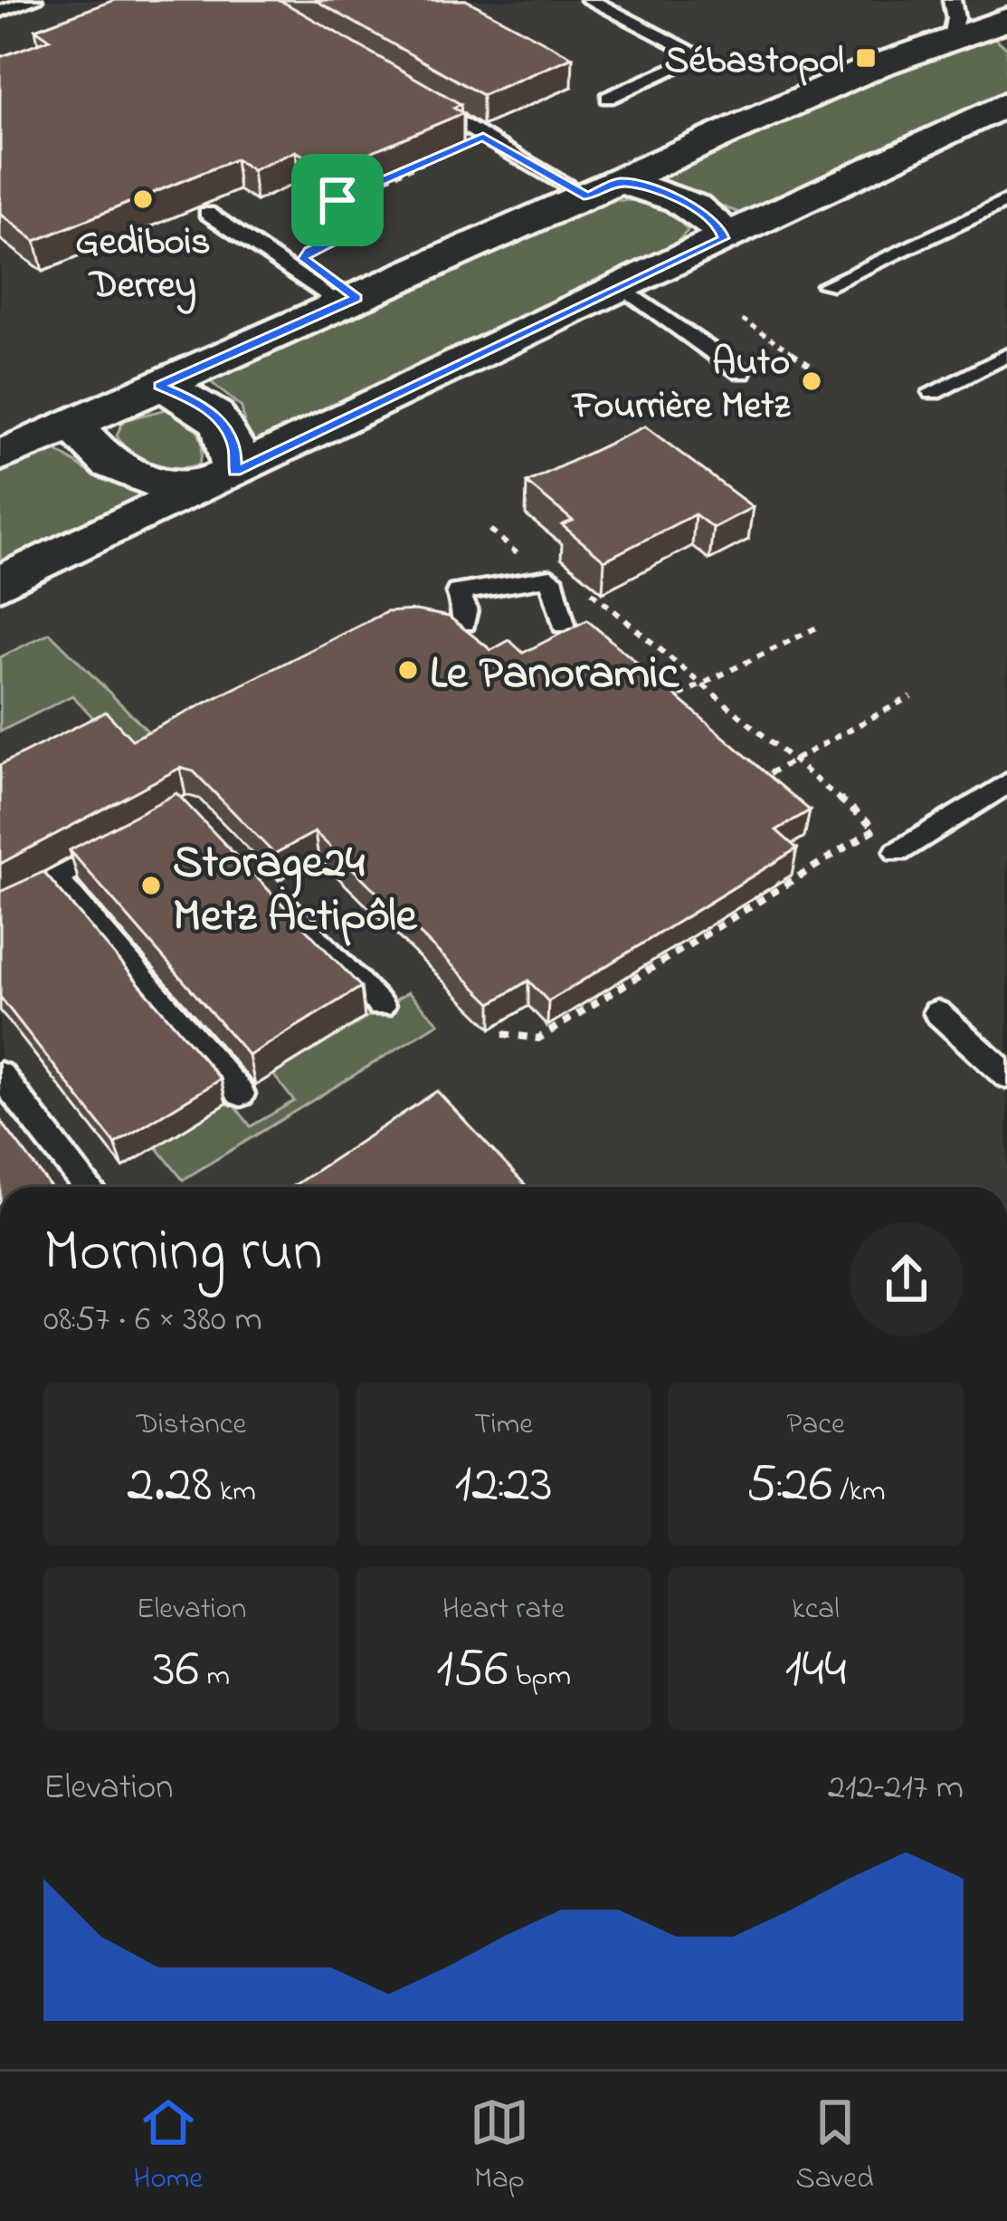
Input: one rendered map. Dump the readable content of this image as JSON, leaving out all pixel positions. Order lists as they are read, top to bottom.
{
  "places": {
    "transit": ["Sébastopol"],
    "other": [
      "Gedibois Derrey",
      "Auto Fourrière Metz",
      "Le Panoramic",
      "Storage24 Metz Actipôle"
    ]
  },
  "page": {
    "heading": ["Morning run", "08:57 · 6 × 380 m"],
    "stats": [
      ["Distance", "2.28 km"],
      ["Time", "12:23"],
      ["Pace", "5:26 /km"],
      ["Elevation", "36 m"],
      ["Heart rate", "156 bpm"],
      ["kcal", "144"]
    ],
    "chart": ["Elevation", "212–217 m"],
    "tabs": ["Home", "Map", "Saved"]
  }
}
